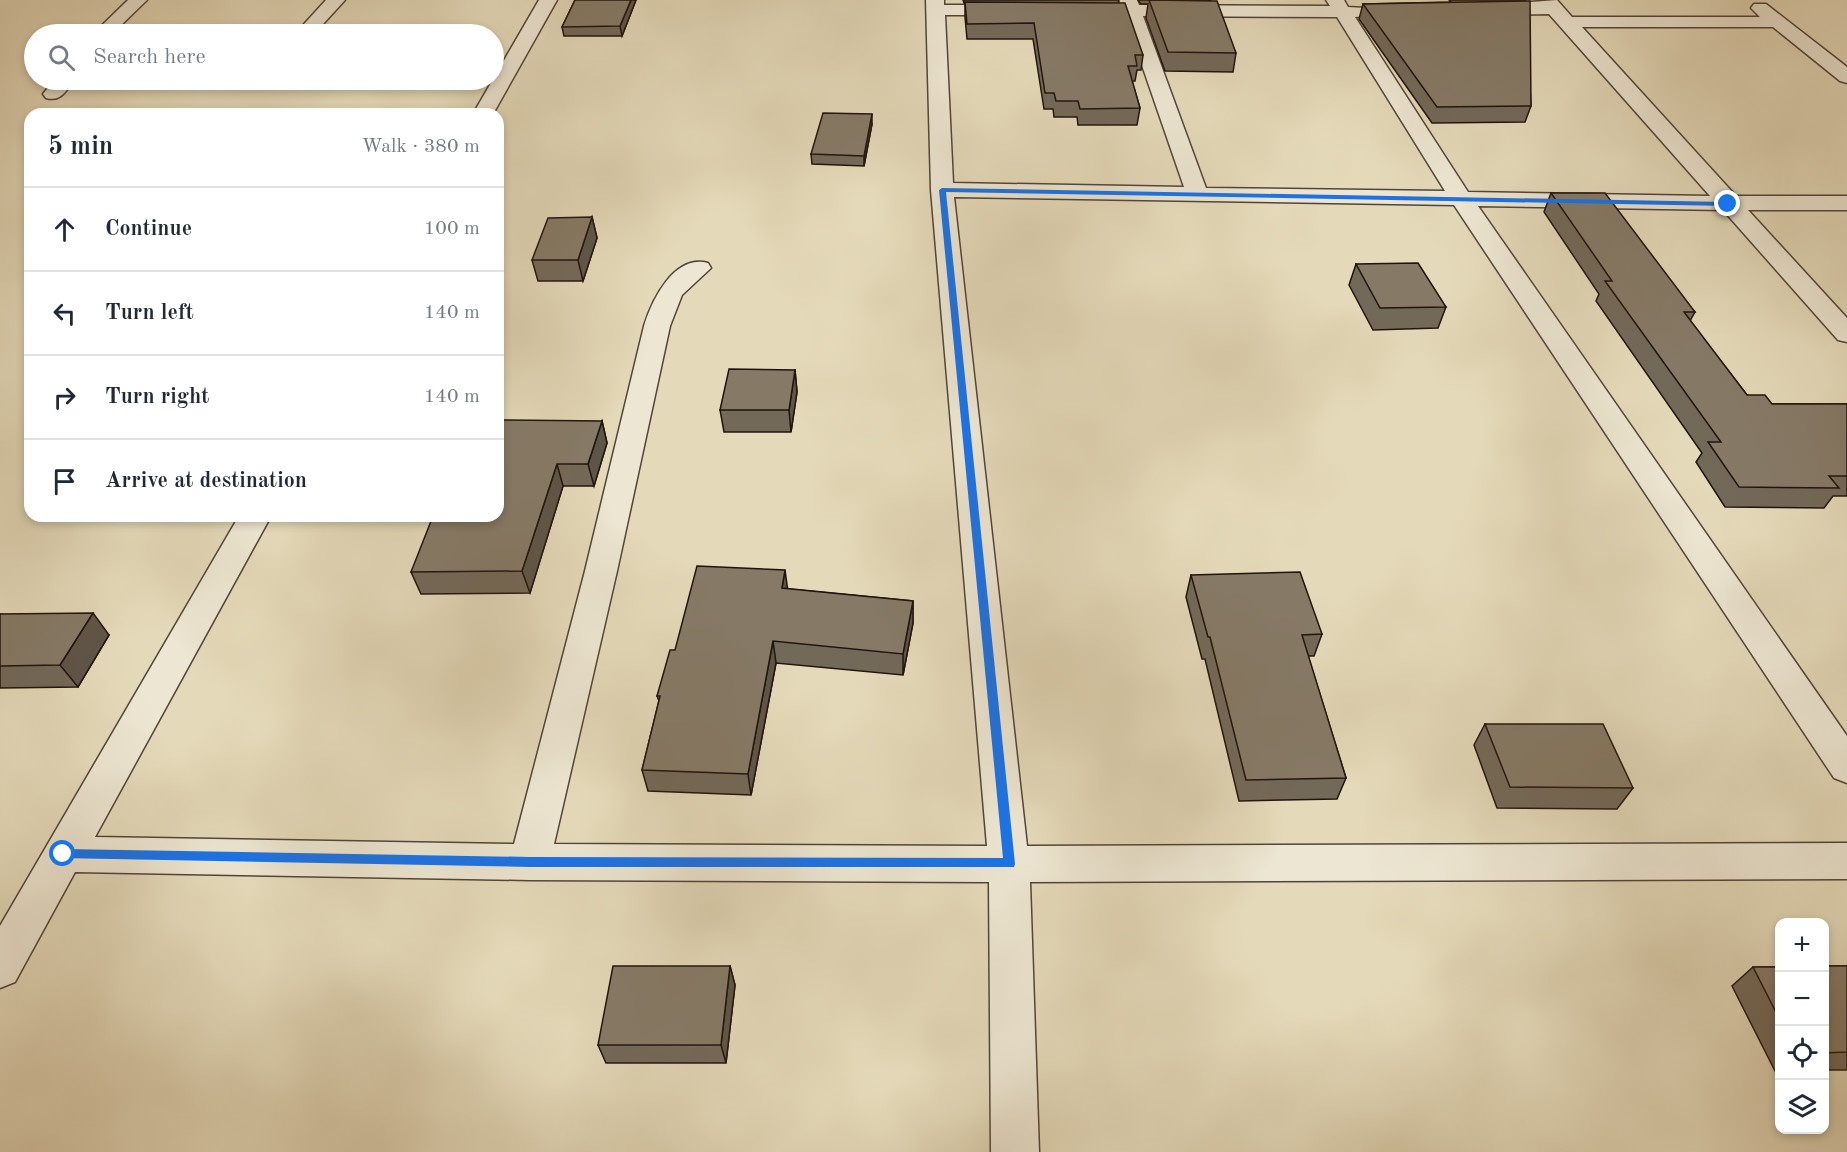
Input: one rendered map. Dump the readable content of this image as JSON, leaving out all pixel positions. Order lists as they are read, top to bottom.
{
  "page": {
    "search": "Search here",
    "heading": ["5 min", "Walk · 380 m"],
    "list": [
      ["Continue", "100 m"],
      ["Turn left", "140 m"],
      ["Turn right", "140 m"],
      "Arrive at destination"
    ],
    "map_buttons": ["+", "−"]
  }
}
